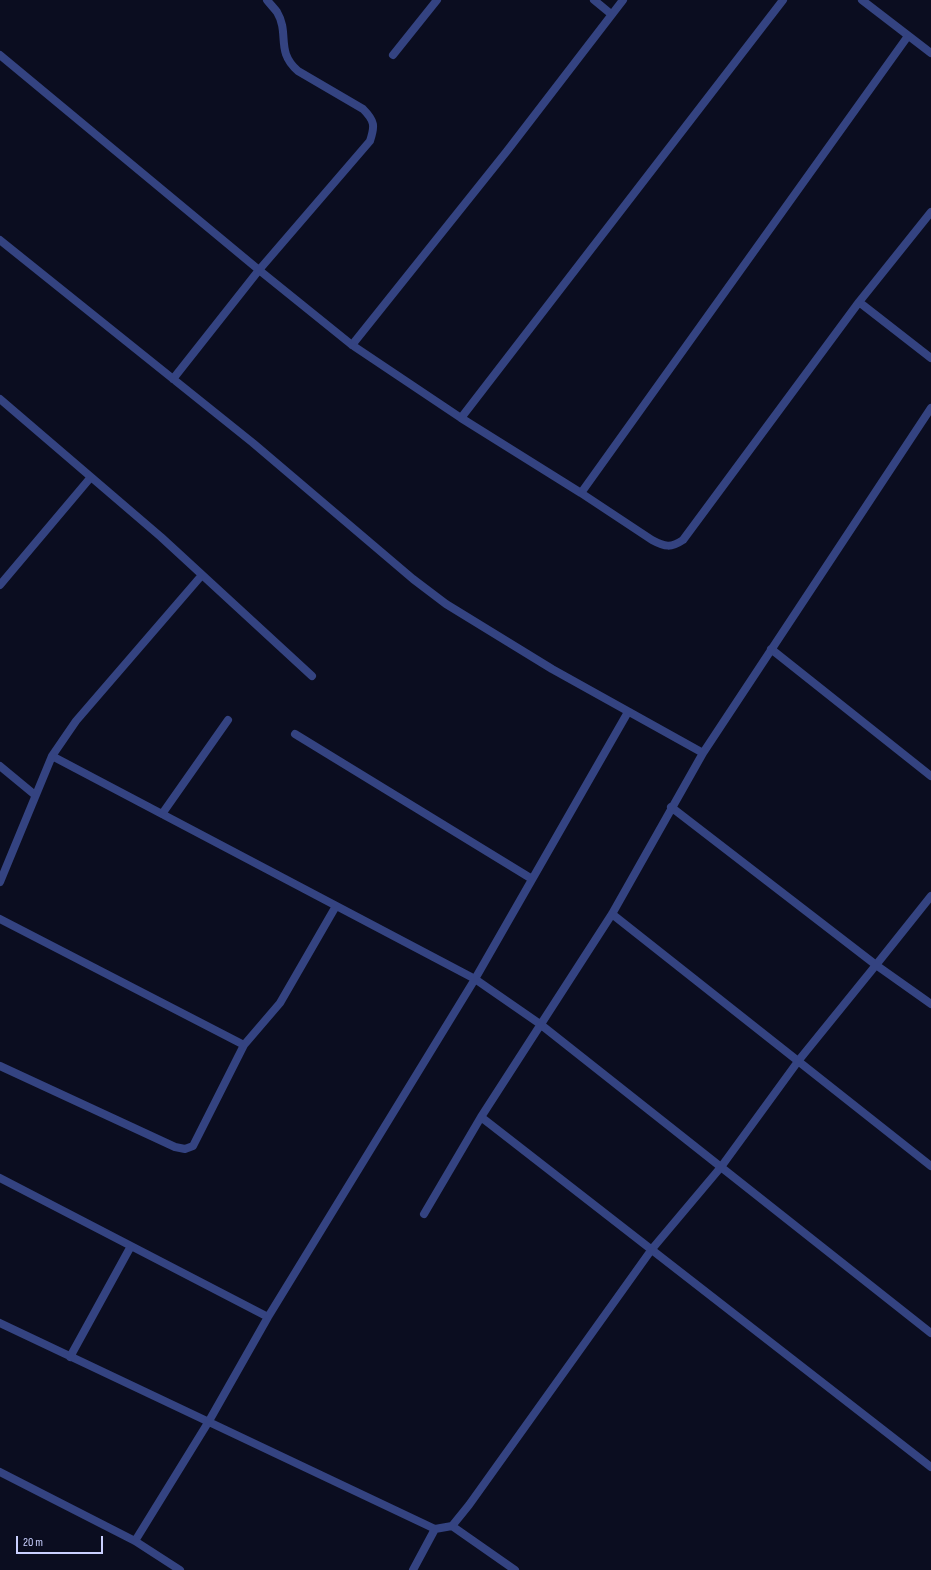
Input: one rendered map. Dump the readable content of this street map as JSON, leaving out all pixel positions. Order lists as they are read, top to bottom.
{
  "scale_bar": "20 m"
}
